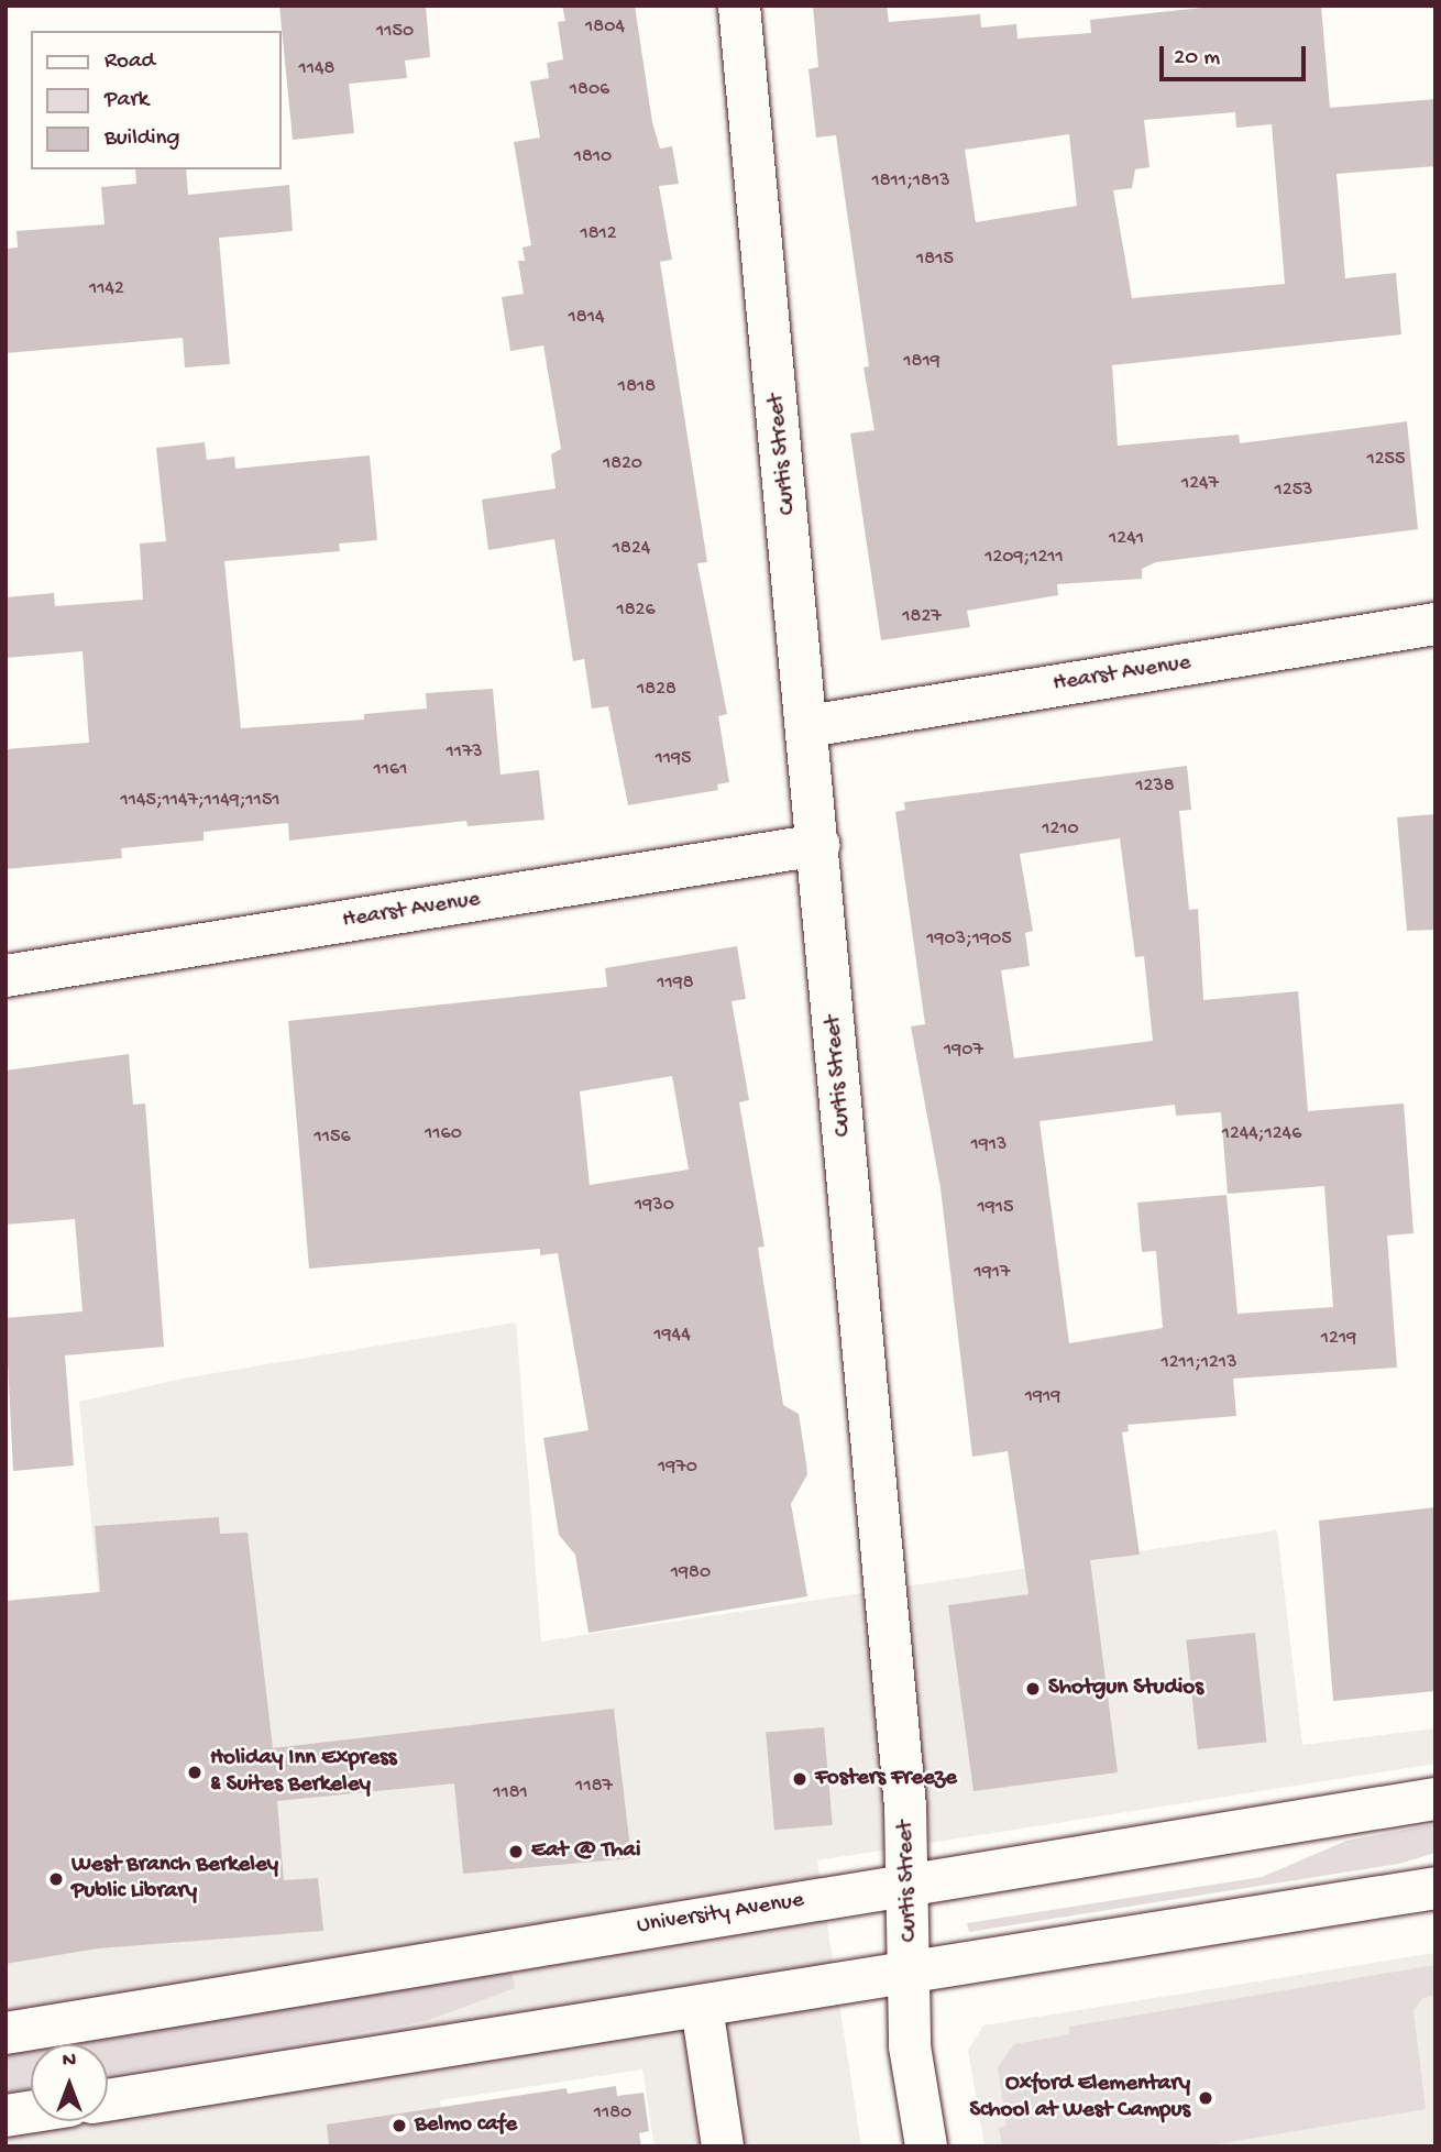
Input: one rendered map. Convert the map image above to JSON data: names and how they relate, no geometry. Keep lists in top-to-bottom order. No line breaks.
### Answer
{"streets":{"street":["Curtis Street","Hearst Avenue","University Avenue"]},"crossings":[["Curtis Street","Hearst Avenue"],["Curtis Street","University Avenue"]],"places":["Shotgun Studios","Holiday Inn Express & Suites Berkeley","Fosters Freeze","Eat @ Thai","West Branch Berkeley Public Library","Oxford Elementary School at West Campus","Belmo cafe"],"house_numbers":["1804","1150","1148","1806","1810","1811;1813","1812","1815","1142","1814","1819","1818","1255","1820","1247","1253","1241","1824","1209;1211","1826","1827","1828","1173","1195","1161","1238","1145;1147;1149;1151","1210","1903;1905","1198","1907","1160","1244;1246","1156","1913","1930","1915","1917","1944","1219","1211;1213","1919","1970","1980","1187","1181","1180"],"legend":["Road","Park","Building"],"scale_bar":"20 m","north":"top"}
